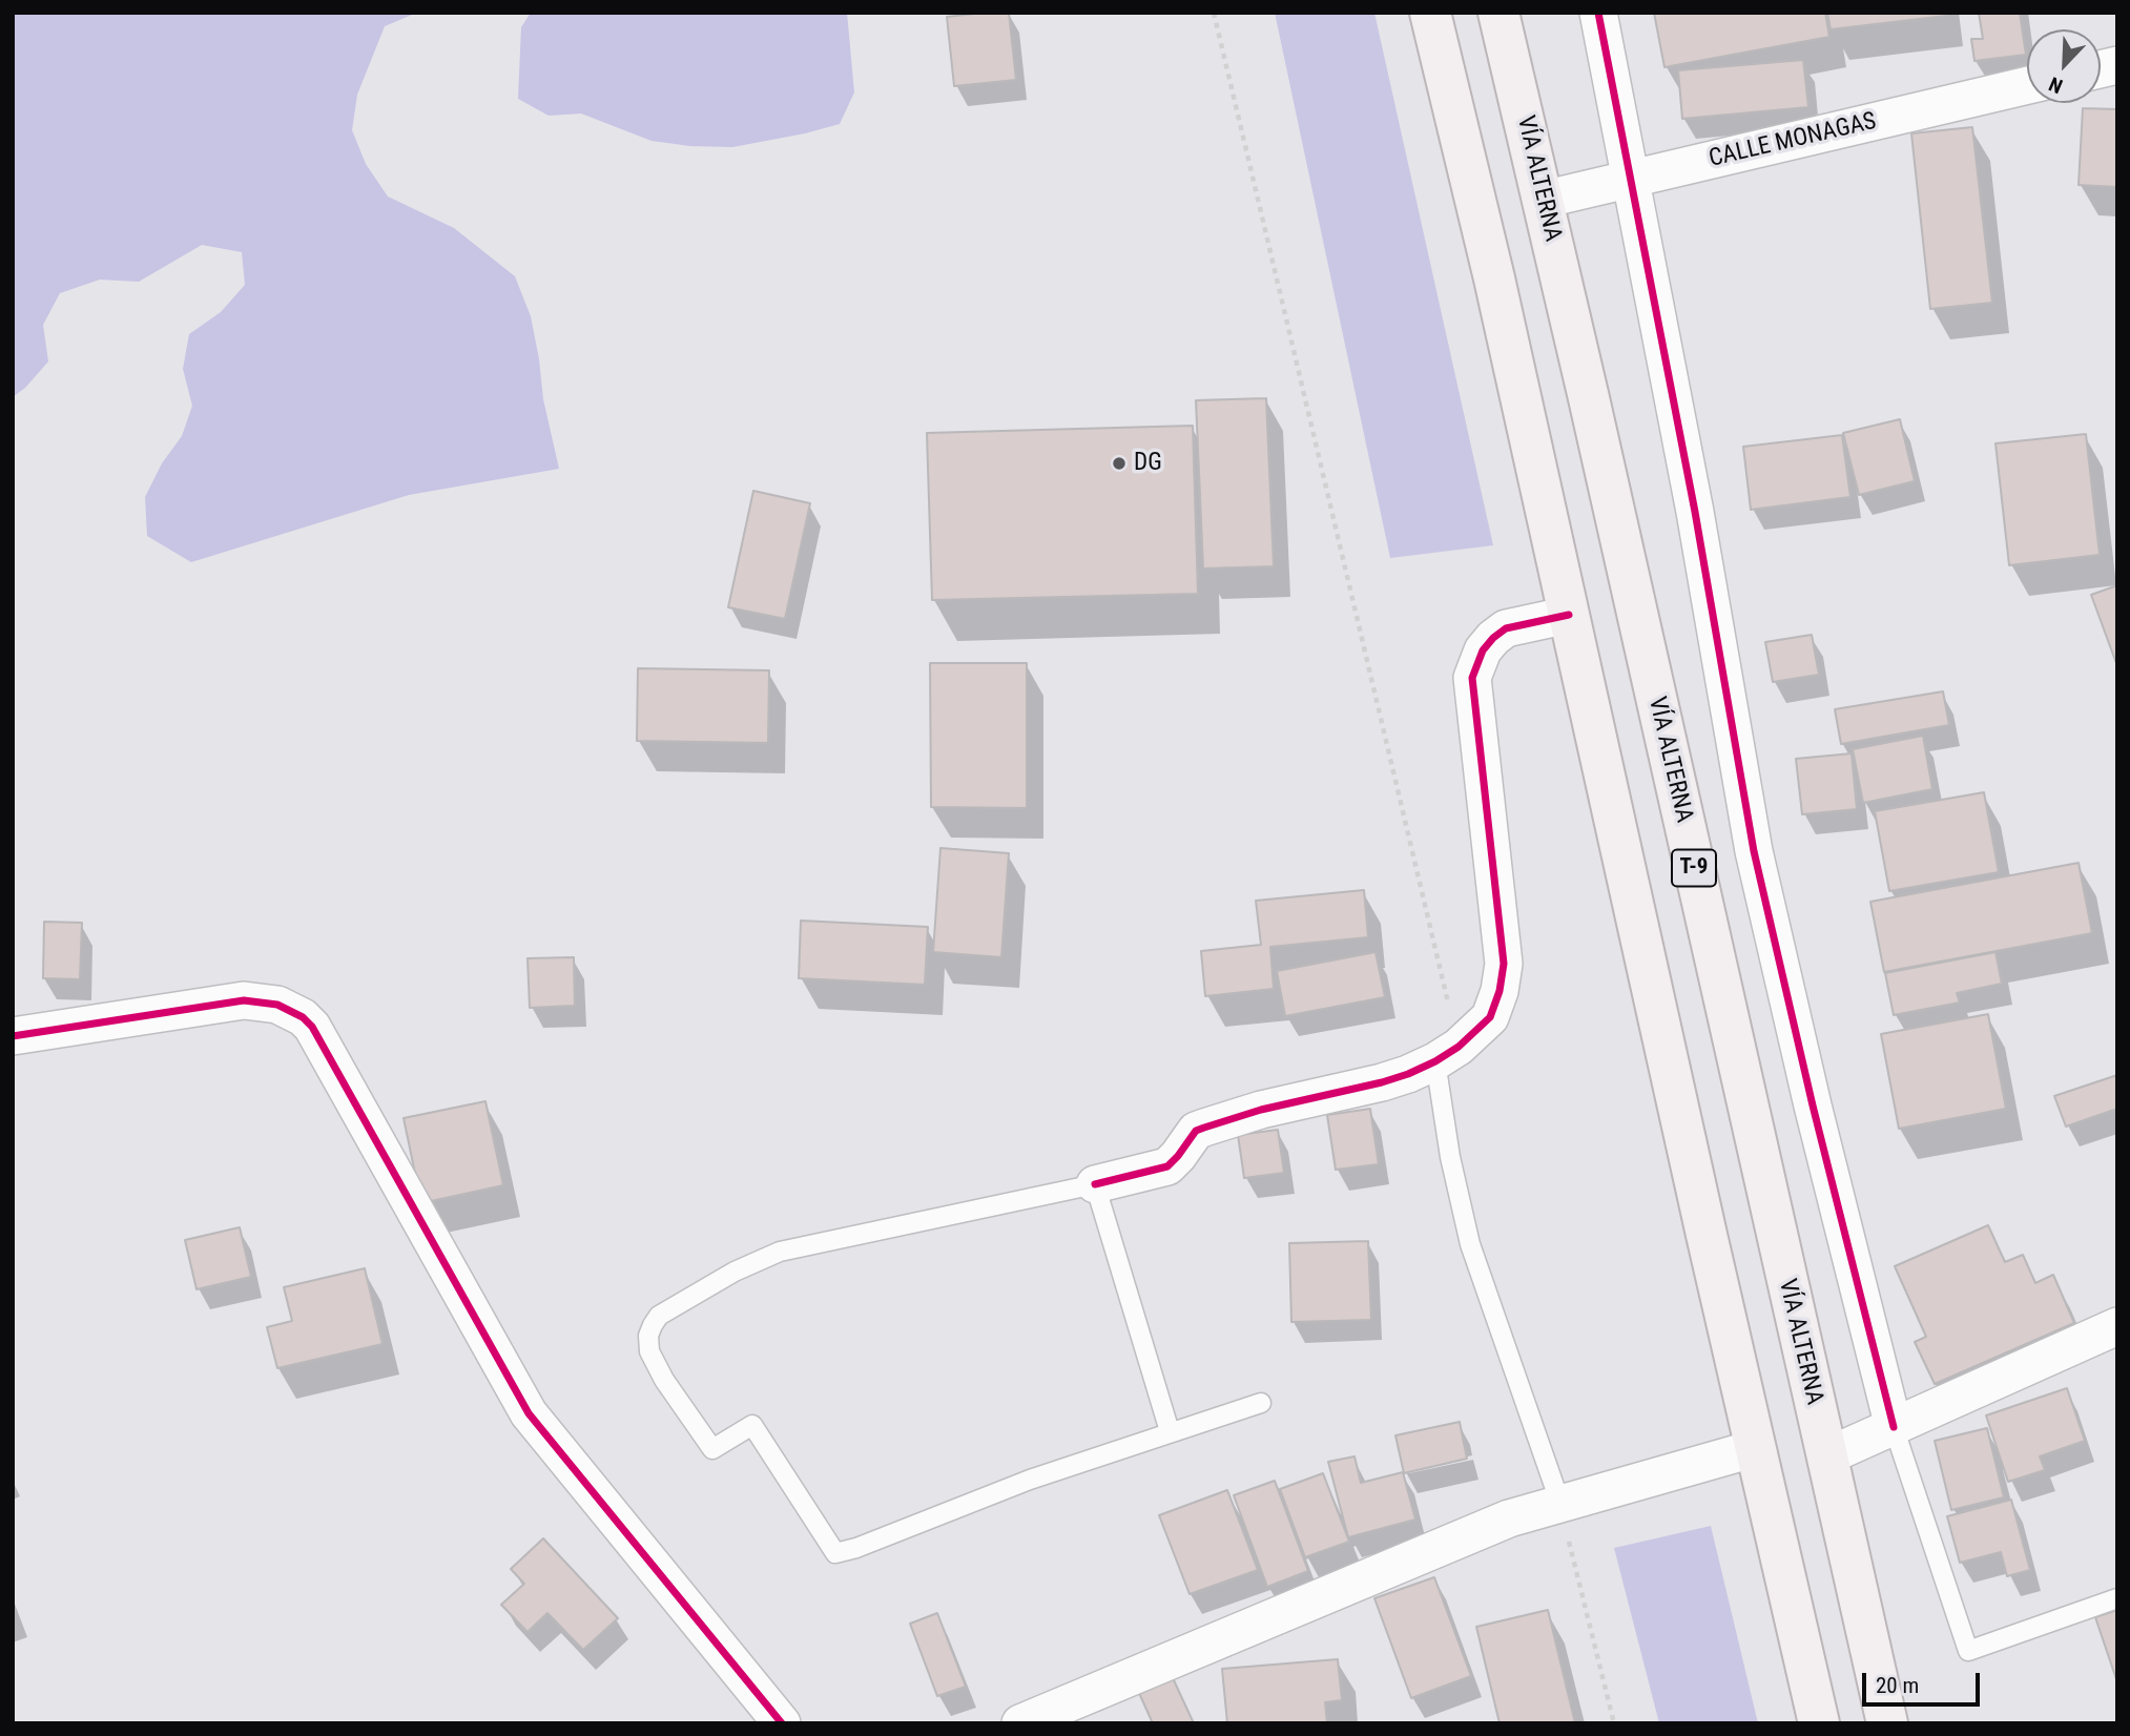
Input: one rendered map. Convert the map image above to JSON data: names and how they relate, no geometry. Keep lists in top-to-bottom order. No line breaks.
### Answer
{"streets":{"highway":["VÍA ALTERNA","T-9"],"street":["CALLE MONAGAS"]},"crossings":[["CALLE MONAGAS","VÍA ALTERNA"]],"places":["DG"],"scale_bar":"20 m","north":"bottom left"}
